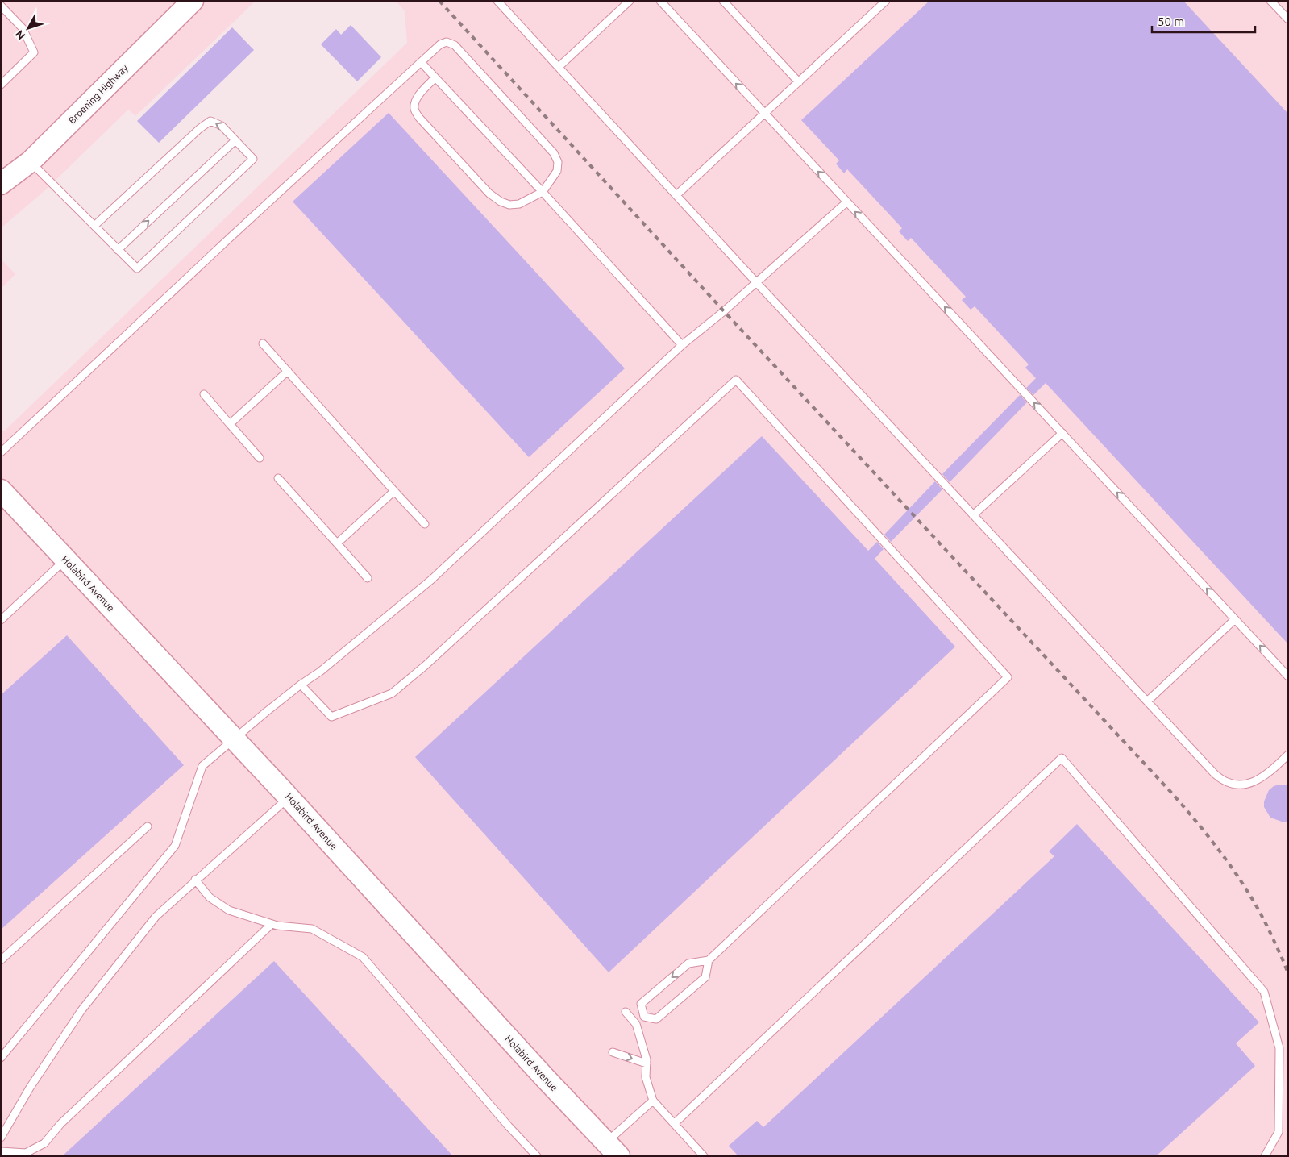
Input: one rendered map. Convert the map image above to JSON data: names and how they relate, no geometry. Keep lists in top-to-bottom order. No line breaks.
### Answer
{"streets":{"main road":["Broening Highway","Holabird Avenue"]},"scale_bar":"50 m","north":"bottom left"}
